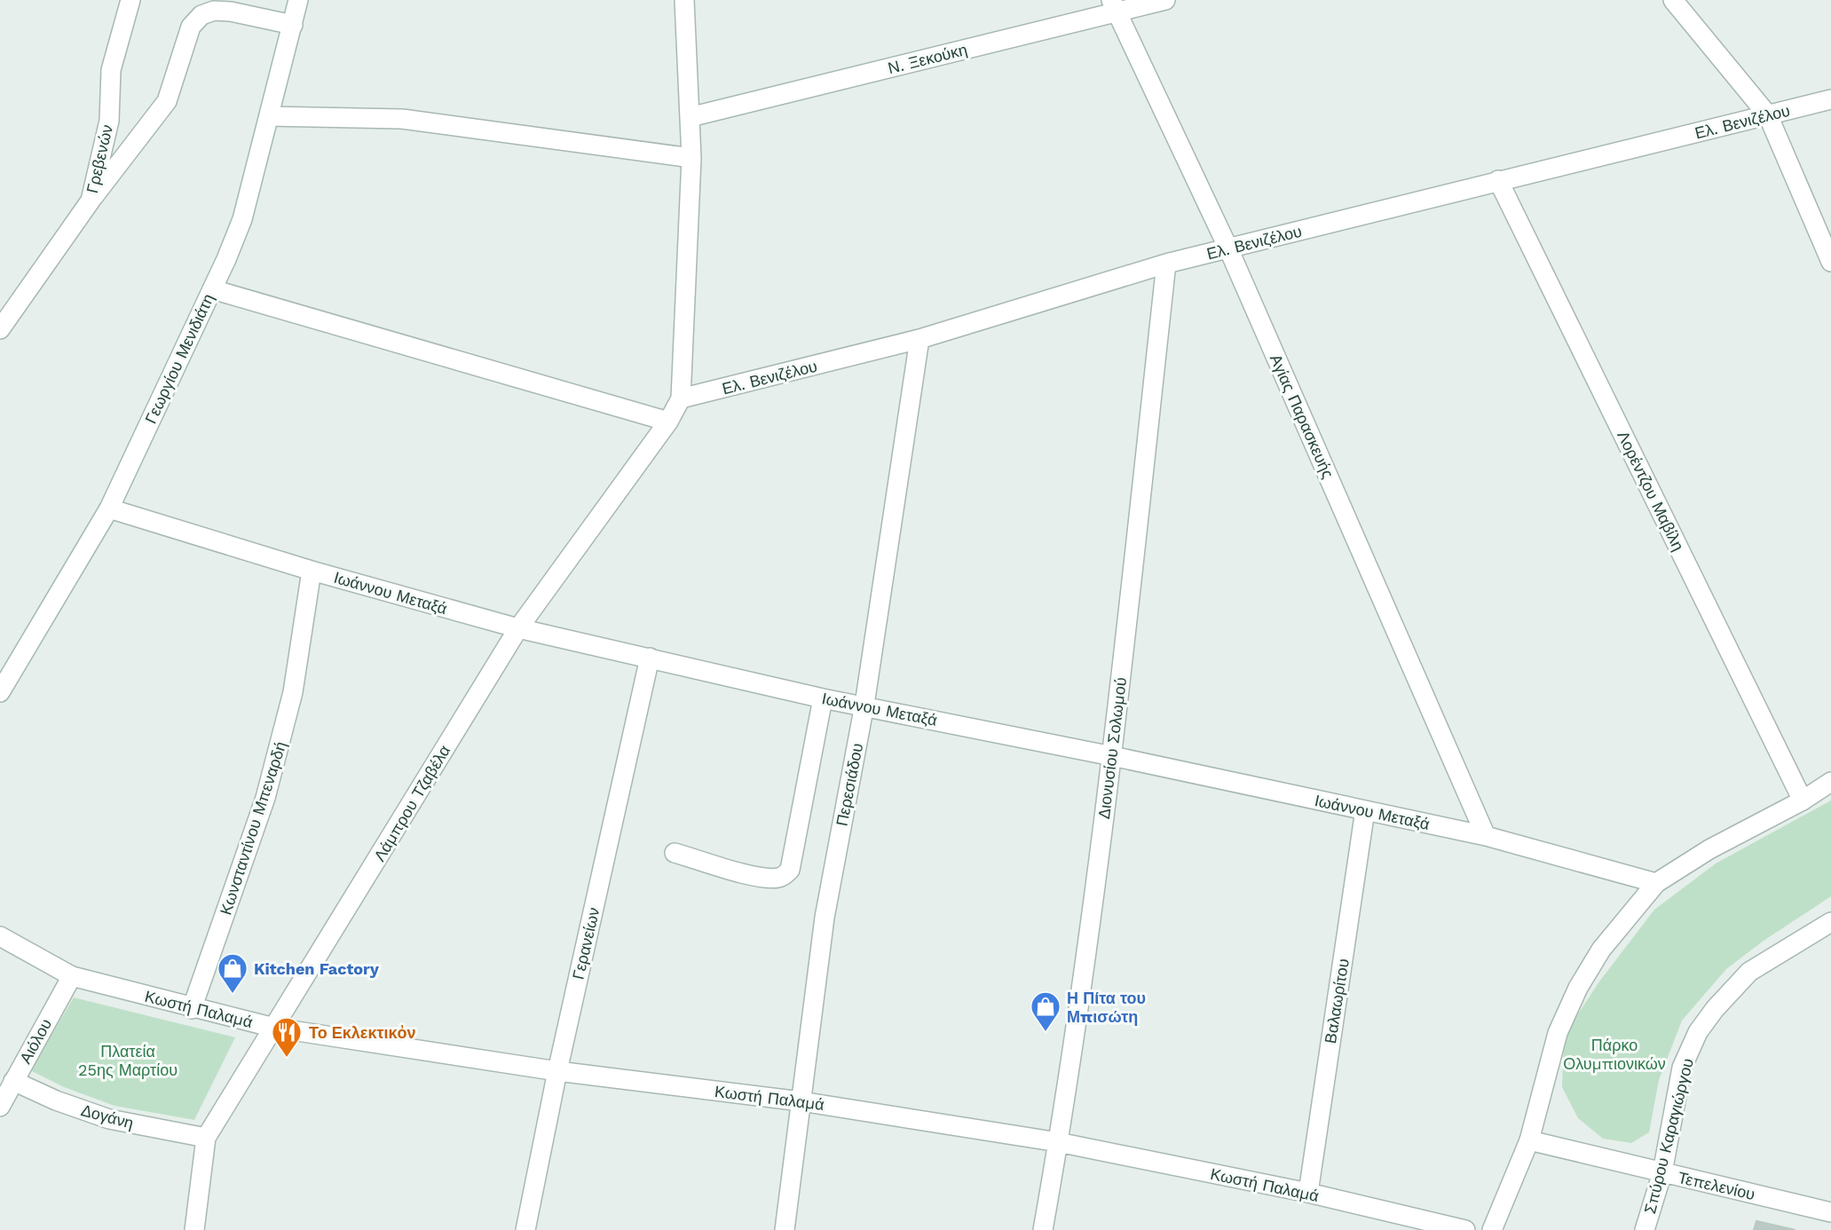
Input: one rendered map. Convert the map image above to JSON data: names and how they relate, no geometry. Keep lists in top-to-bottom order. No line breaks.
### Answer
{"streets":{"street":["Ν. Ξεκούκη","Ελ. Βενιζέλου","Γρεβενών","Γεωργίου Μενιδιάτη","Αγίας Παρασκευής","Λορέντζου Μαβίλη","Ιωάννου Μεταξά","Διονυσίου Σολωμού","Περεσιάδου","Λάμπρου Τζαβέλα","Κωνσταντίνου Μπεναρδή","Γερανείων","Βαλαωρίτου","Κωστή Παλαμά","Αιόλου","Δογάνη","Σπύρου Καραγιώργου","Τεπελενίου"]},"crossings":[["Ν. Ξεκούκη","Αγίας Παρασκευής"],["Ελ. Βενιζέλου","Αγίας Παρασκευής"],["Ελ. Βενιζέλου","Λορέντζου Μαβίλη"],["Ελ. Βενιζέλου","Διονυσίου Σολωμού"],["Ελ. Βενιζέλου","Περεσιάδου"],["Ελ. Βενιζέλου","Λάμπρου Τζαβέλα"],["Γεωργίου Μενιδιάτη","Ιωάννου Μεταξά"],["Αγίας Παρασκευής","Ιωάννου Μεταξά"],["Ιωάννου Μεταξά","Διονυσίου Σολωμού"],["Ιωάννου Μεταξά","Περεσιάδου"],["Ιωάννου Μεταξά","Λάμπρου Τζαβέλα"],["Ιωάννου Μεταξά","Κωνσταντίνου Μπεναρδή"],["Ιωάννου Μεταξά","Γερανείων"],["Ιωάννου Μεταξά","Βαλαωρίτου"],["Διονυσίου Σολωμού","Κωστή Παλαμά"],["Περεσιάδου","Κωστή Παλαμά"],["Λάμπρου Τζαβέλα","Κωστή Παλαμά"],["Λάμπρου Τζαβέλα","Δογάνη"],["Κωνσταντίνου Μπεναρδή","Κωστή Παλαμά"],["Γερανείων","Κωστή Παλαμά"],["Βαλαωρίτου","Κωστή Παλαμά"],["Κωστή Παλαμά","Αιόλου"],["Αιόλου","Δογάνη"],["Σπύρου Καραγιώργου","Τεπελενίου"]],"parks":["Πάρκο Ολυμπιονικών","Πλατεία 25ης Μαρτίου"],"places":{"shop":["Kitchen Factory","Η Πίτα του Μπισώτη"],"restaurant":["Το Εκλεκτικὀν"]}}
